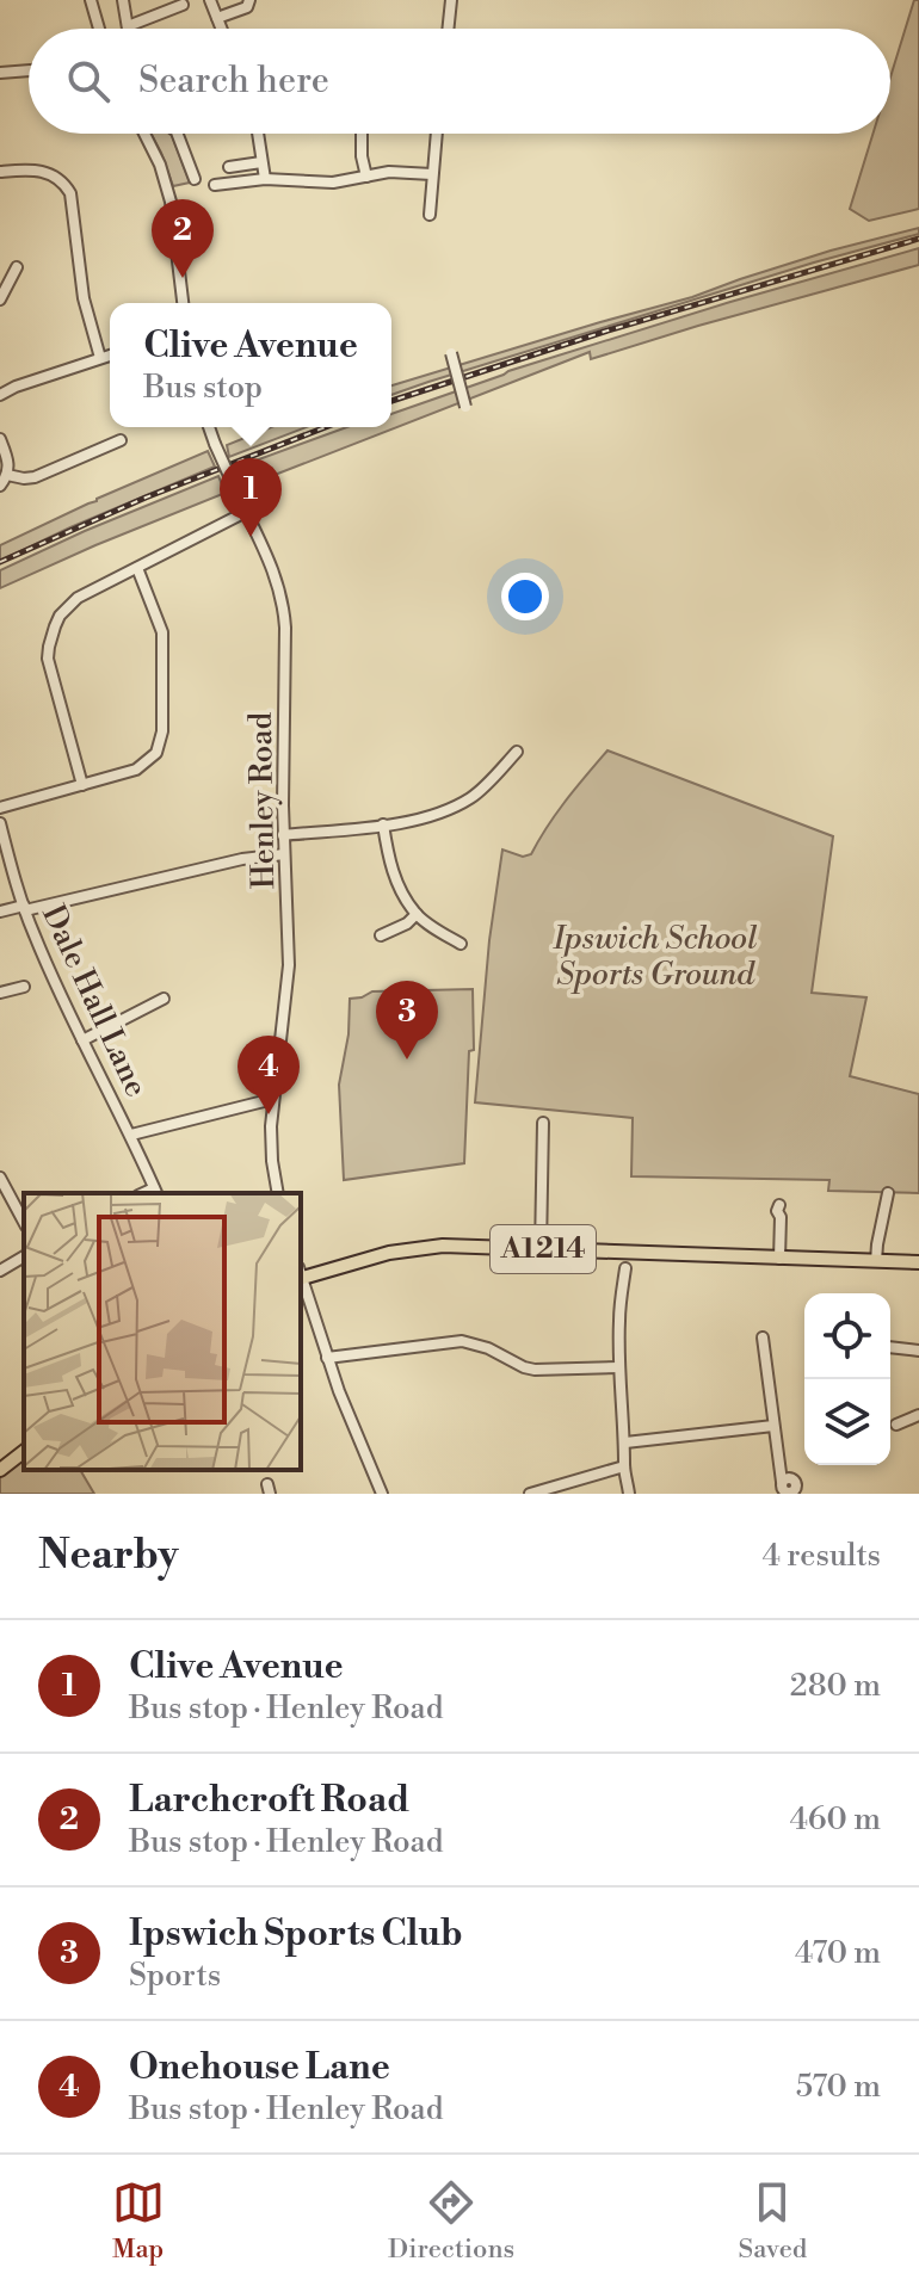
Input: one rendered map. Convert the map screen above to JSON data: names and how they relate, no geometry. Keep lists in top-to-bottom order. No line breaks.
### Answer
{"streets":{"main road":["A1214"],"street":["Henley Road","Dale Hall Lane"]},"parks":["Ipswich School Sports Ground"],"page":{"search":"Search here","pins":["2","1","3","4"],"popup":["Clive Avenue","Bus stop"],"heading":["Nearby","4 results"],"list":[{"mark":"1","name":"Clive Avenue","note":"Bus stop · Henley Road","value":"280 m"},{"mark":"2","name":"Larchcroft Road","note":"Bus stop · Henley Road","value":"460 m"},{"mark":"3","name":"Ipswich Sports Club","note":"Sports","value":"470 m"},{"mark":"4","name":"Onehouse Lane","note":"Bus stop · Henley Road","value":"570 m"}],"nav":["Map","Directions","Saved"]}}
